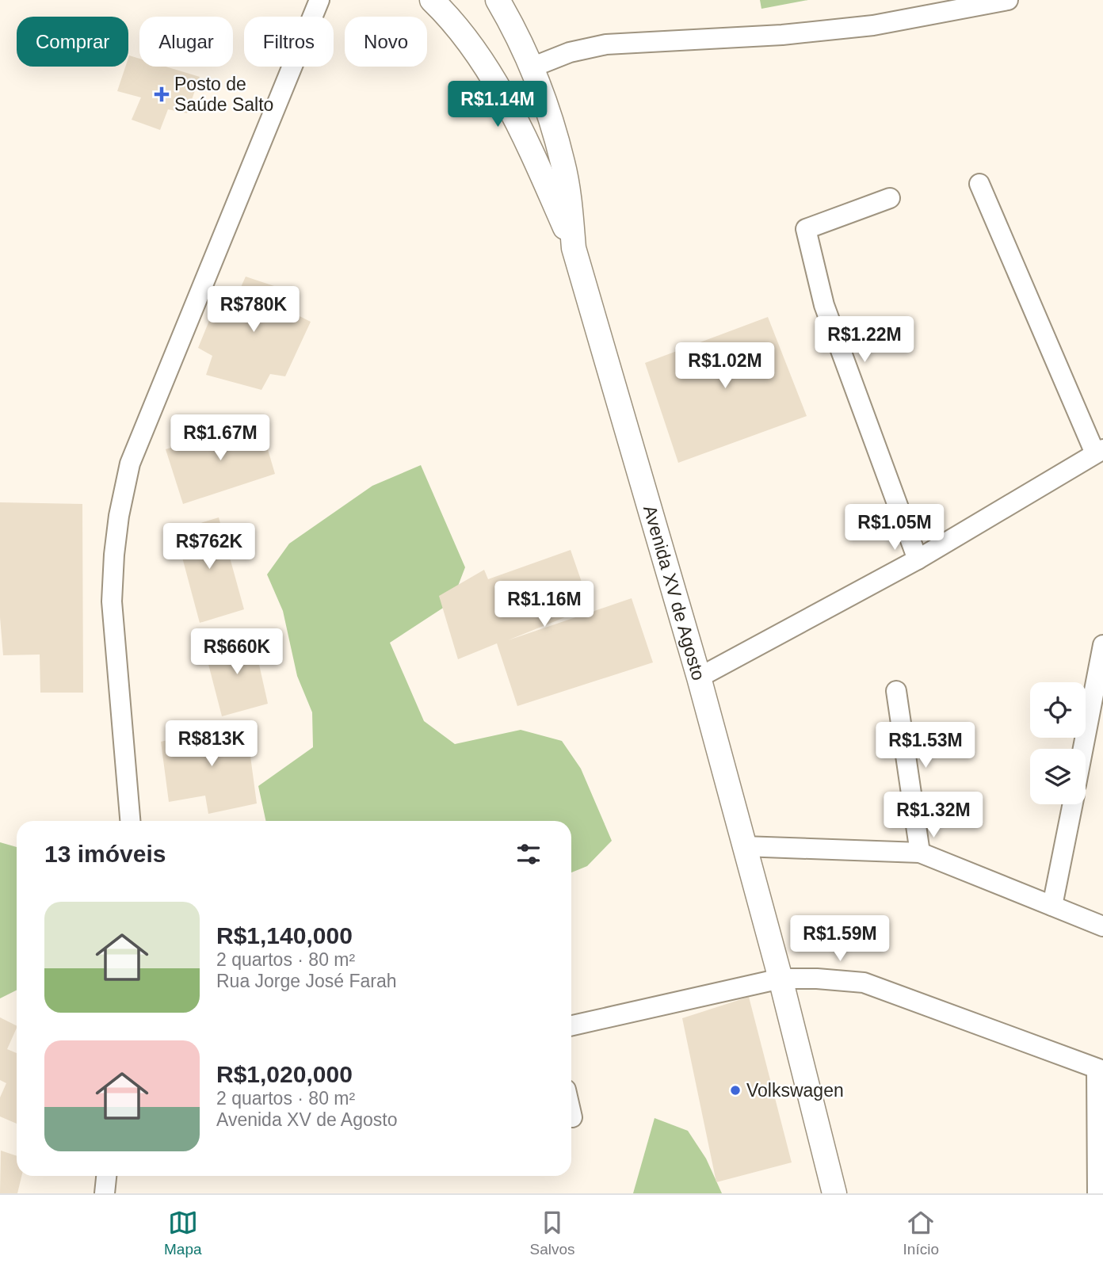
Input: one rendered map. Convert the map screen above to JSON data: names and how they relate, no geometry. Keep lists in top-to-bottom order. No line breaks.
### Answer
{"streets":{"street":["Avenida XV de Agosto"]},"places":{"health":["Posto de Saúde Salto"],"other":["Volkswagen"]},"page":{"chip":["Comprar","Alugar","Filtros","Novo"],"price":["R$1.14M","R$780K","R$1.22M","R$1.02M","R$1.67M","R$1.05M","R$762K","R$1.16M","R$660K","R$813K","R$1.53M","R$1.32M","R$1.59M"],"heading":"13 imóveis","list":[{"name":"R$1,140,000","note":"2 quartos · 80 m² · Rua Jorge José Farah"},{"name":"R$1,020,000","note":"2 quartos · 80 m² · Avenida XV de Agosto"}],"tabs":["Mapa","Salvos","Início"]}}
